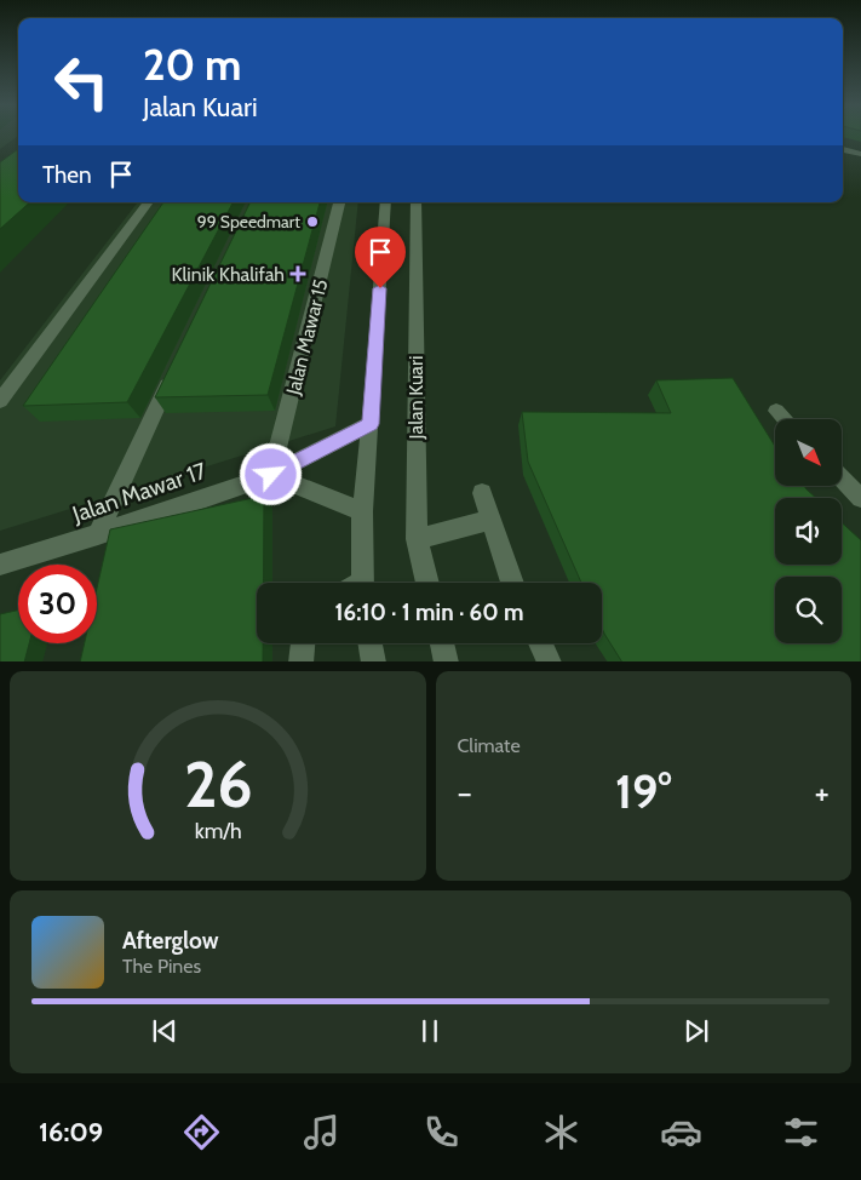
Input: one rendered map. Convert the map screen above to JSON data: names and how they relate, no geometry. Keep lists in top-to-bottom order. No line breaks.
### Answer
{"streets":{"street":["Jalan Mawar 15","Jalan Kuari","Jalan Mawar 17"]},"crossings":[["Jalan Mawar 15","Jalan Mawar 17"],["Jalan Kuari","Jalan Mawar 17"]],"places":{"other":["99 Speedmart"],"health":["Klinik Khalifah"]},"north":"bottom right","page":{"turn":["20 m","Jalan Kuari"],"then":"Then","limit":"30","trip":"16:10 · 1 min · 60 m","tile":"Climate","heat":["−","19°","+"],"song":["Afterglow","The Pines"],"tabs":"16:09","gauge":["26","km/h"]}}
